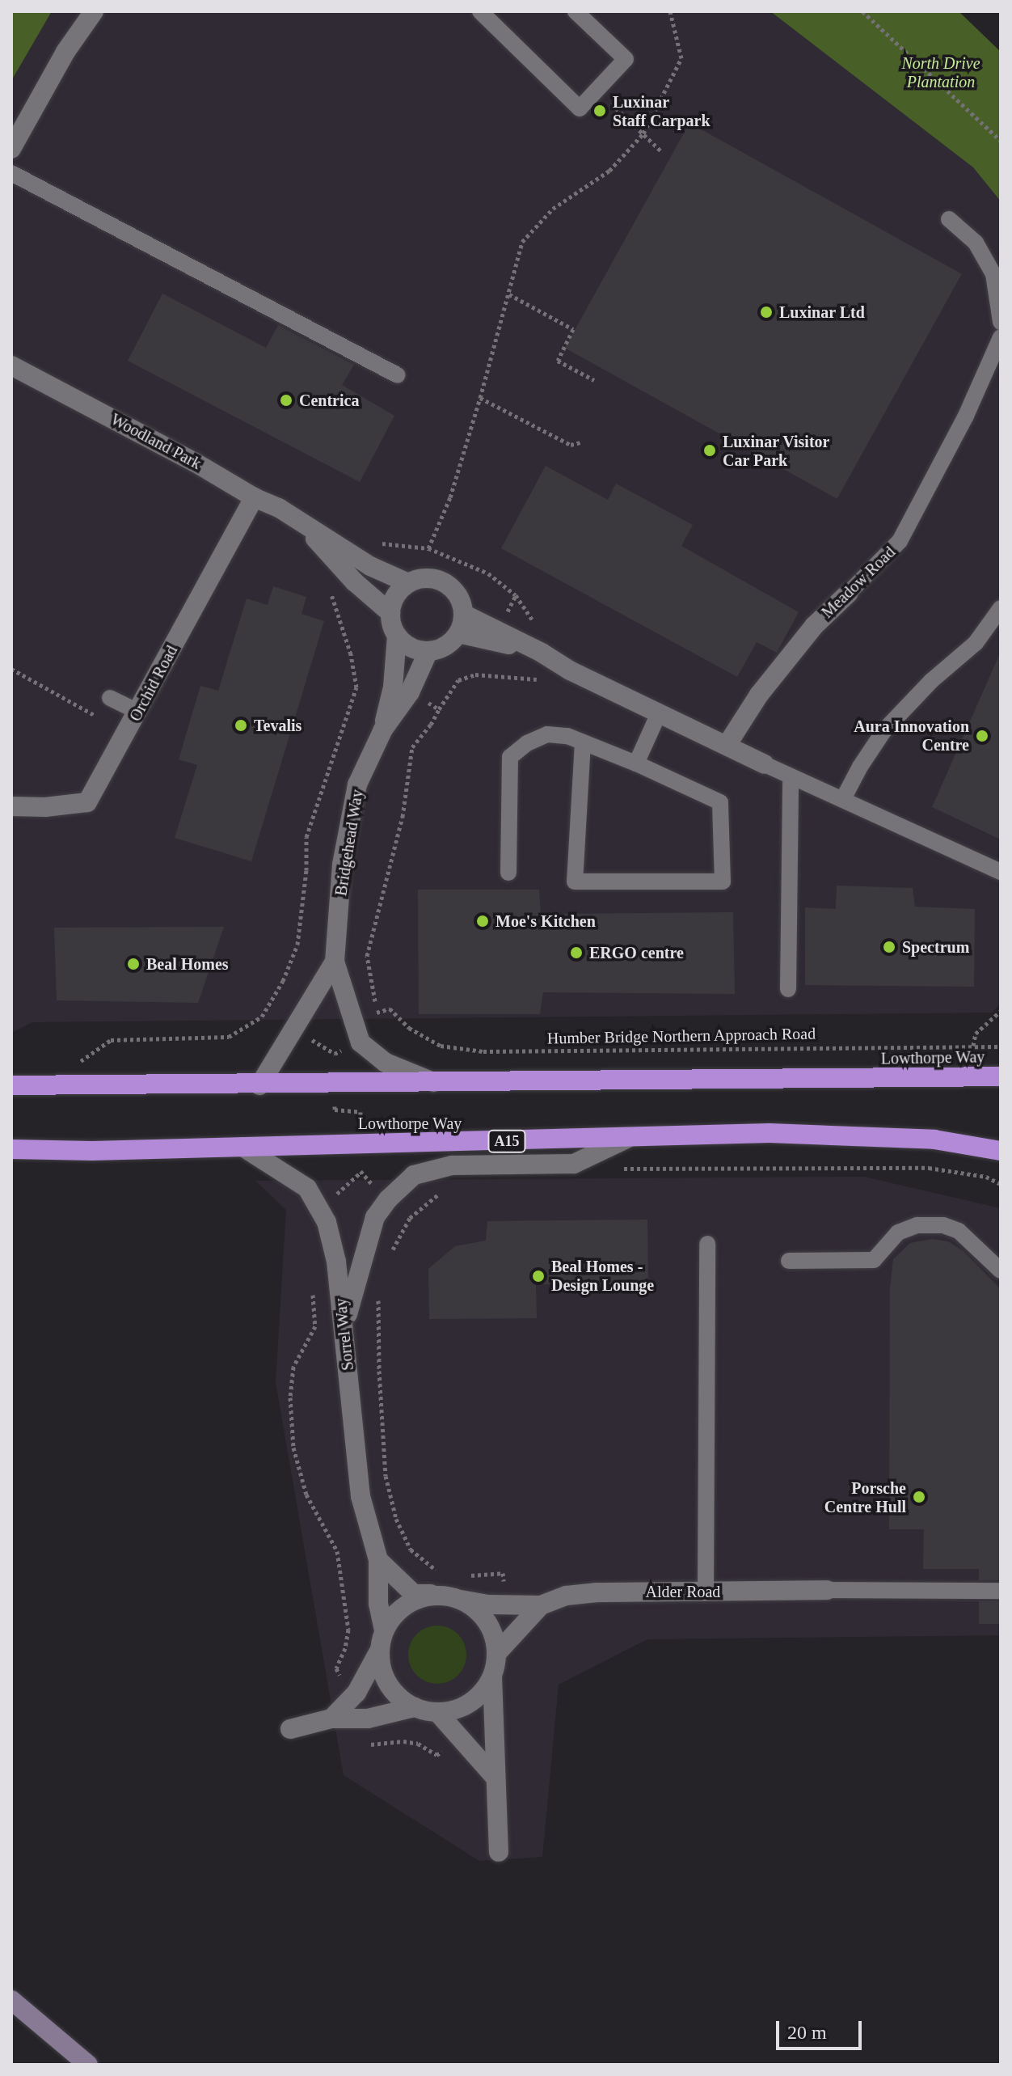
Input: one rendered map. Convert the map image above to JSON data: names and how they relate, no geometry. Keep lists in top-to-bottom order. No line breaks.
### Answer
{"streets":{"highway":["Lowthorpe Way","A15"],"street":["Woodland Park","Meadow Road","Orchid Road","Bridgehead Way","Sorrel Way","Alder Road"],"path":["Humber Bridge Northern Approach Road"]},"crossings":[["Woodland Park","Orchid Road"],["Woodland Park","Bridgehead Way"],["Bridgehead Way","Lowthorpe Way"],["Lowthorpe Way","Sorrel Way"]],"parks":["North Drive Plantation"],"places":["Luxinar Staff Carpark","Luxinar Ltd","Centrica","Luxinar Visitor Car Park","Tevalis","Aura Innovation Centre","Moe's Kitchen","Spectrum","ERGO centre","Beal Homes","Beal Homes - Design Lounge","Porsche Centre Hull"],"scale_bar":"20 m"}
